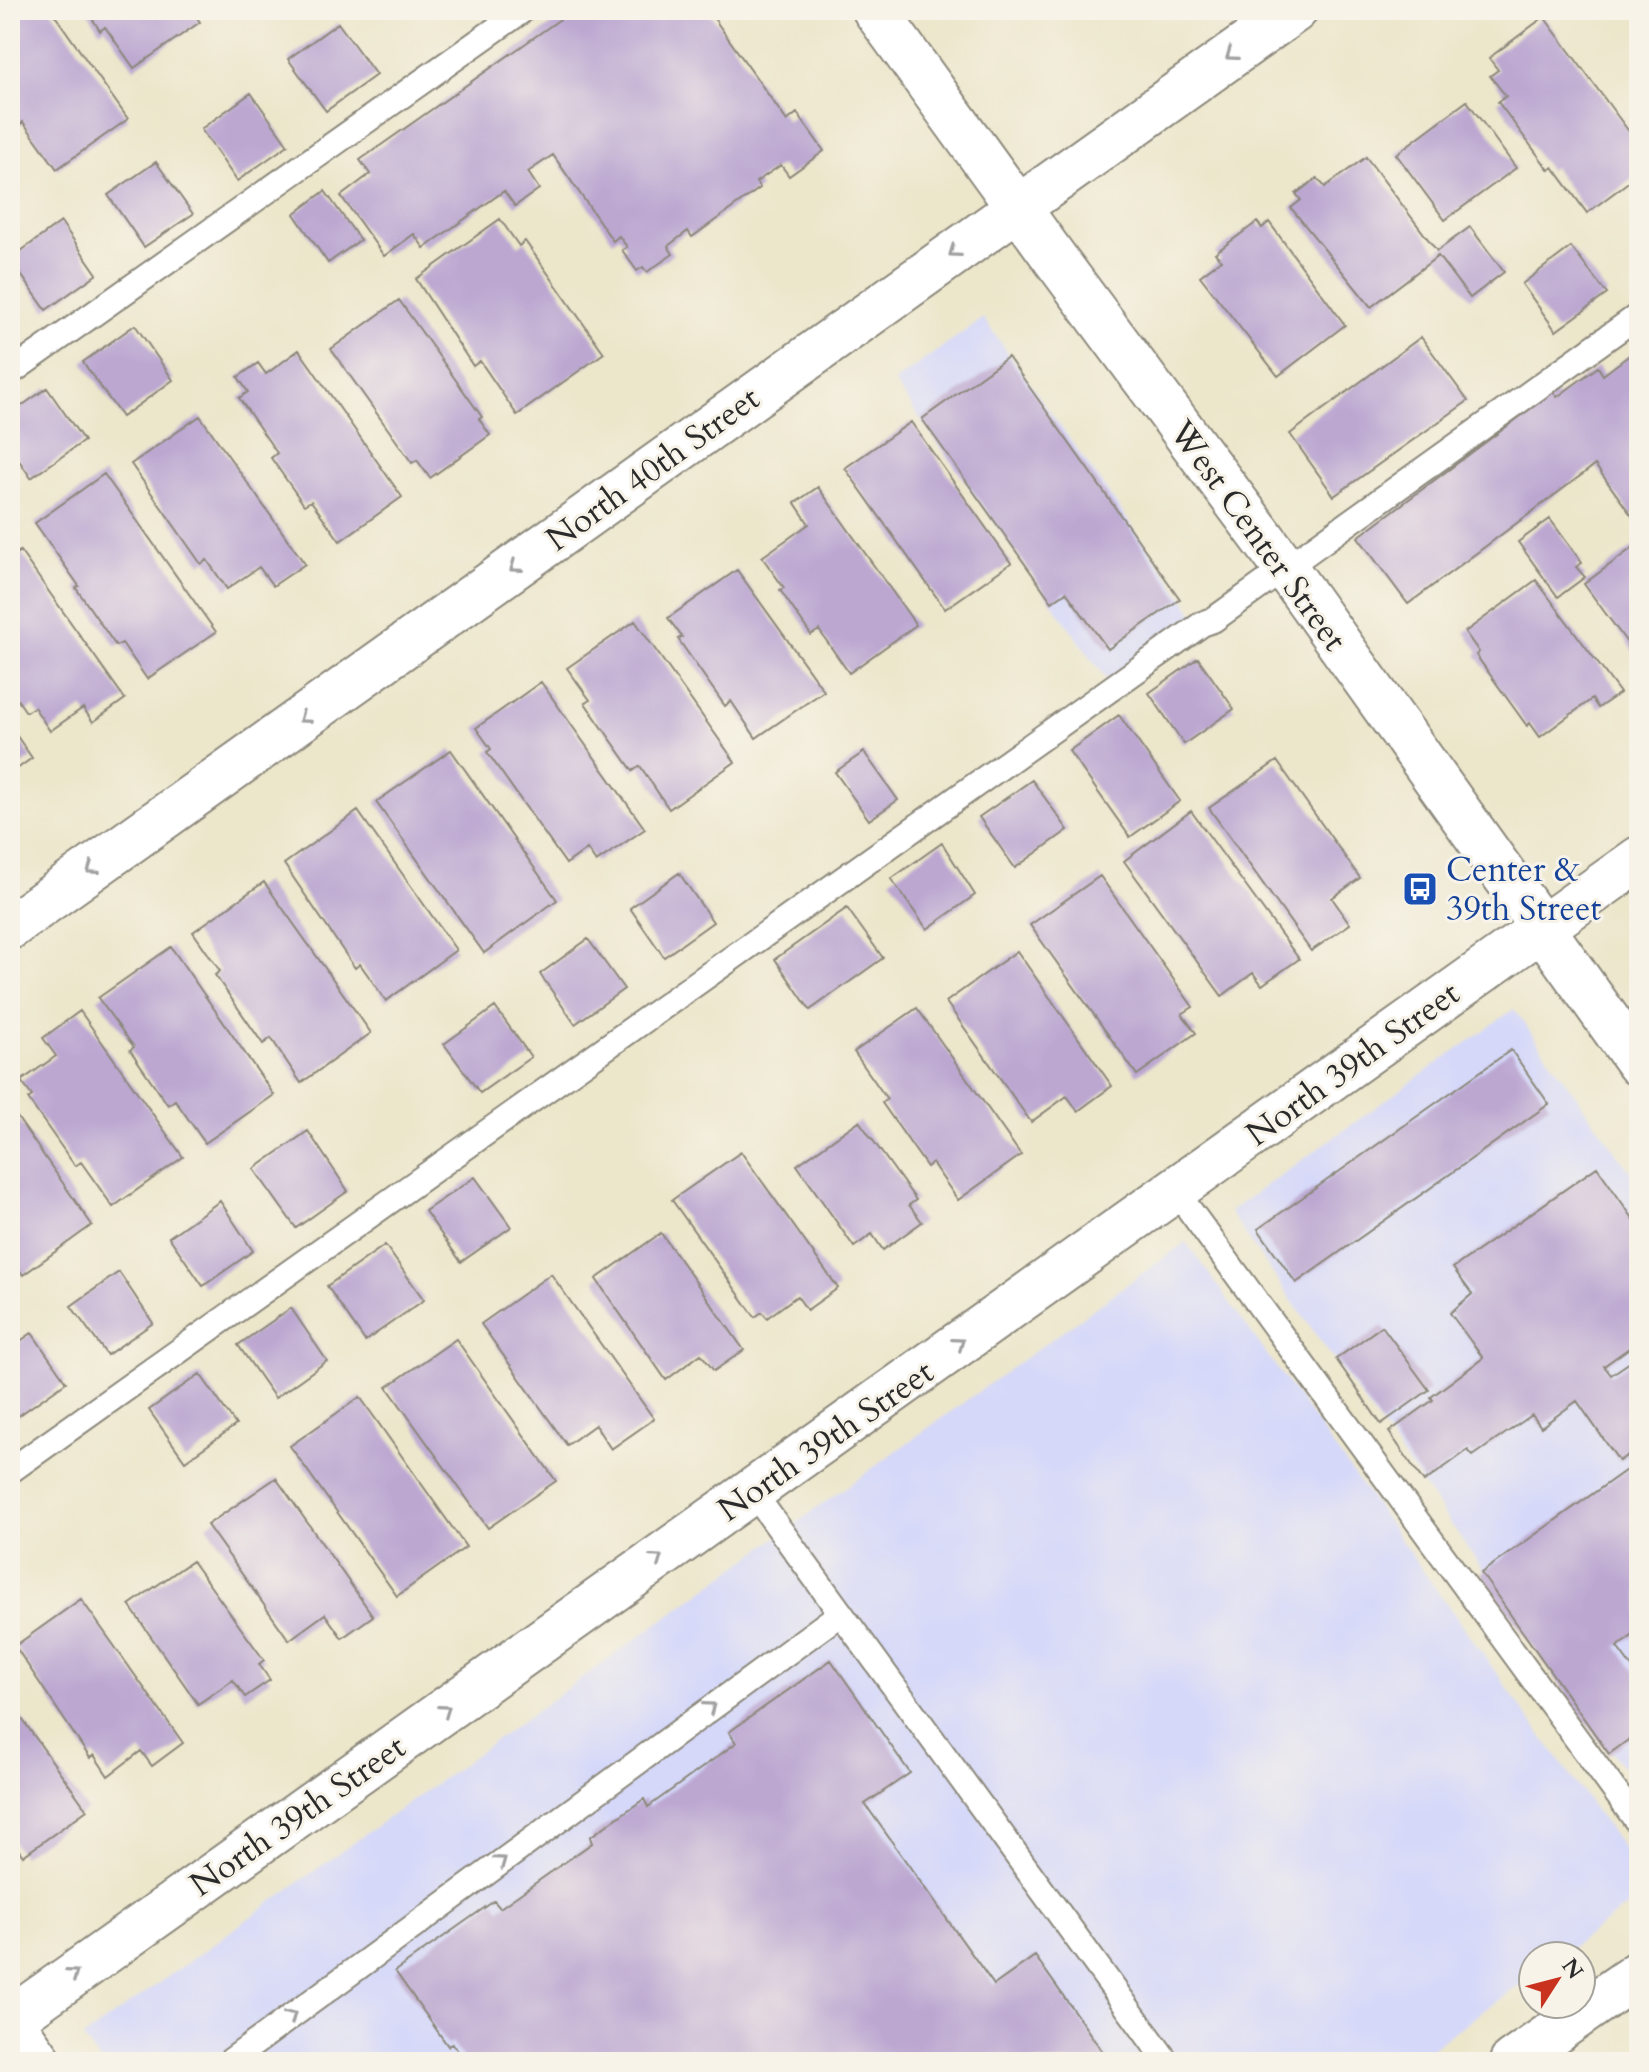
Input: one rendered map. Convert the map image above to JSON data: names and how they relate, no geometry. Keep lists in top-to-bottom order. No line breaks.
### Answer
{"streets":{"street":["North 40th Street","West Center Street","North 39th Street"]},"crossings":[["North 40th Street","West Center Street"],["West Center Street","North 39th Street"]],"one_way":["North 40th Street","North 39th Street"],"places":{"bus stop":["Center & 39th Street"]},"north":"top right"}
